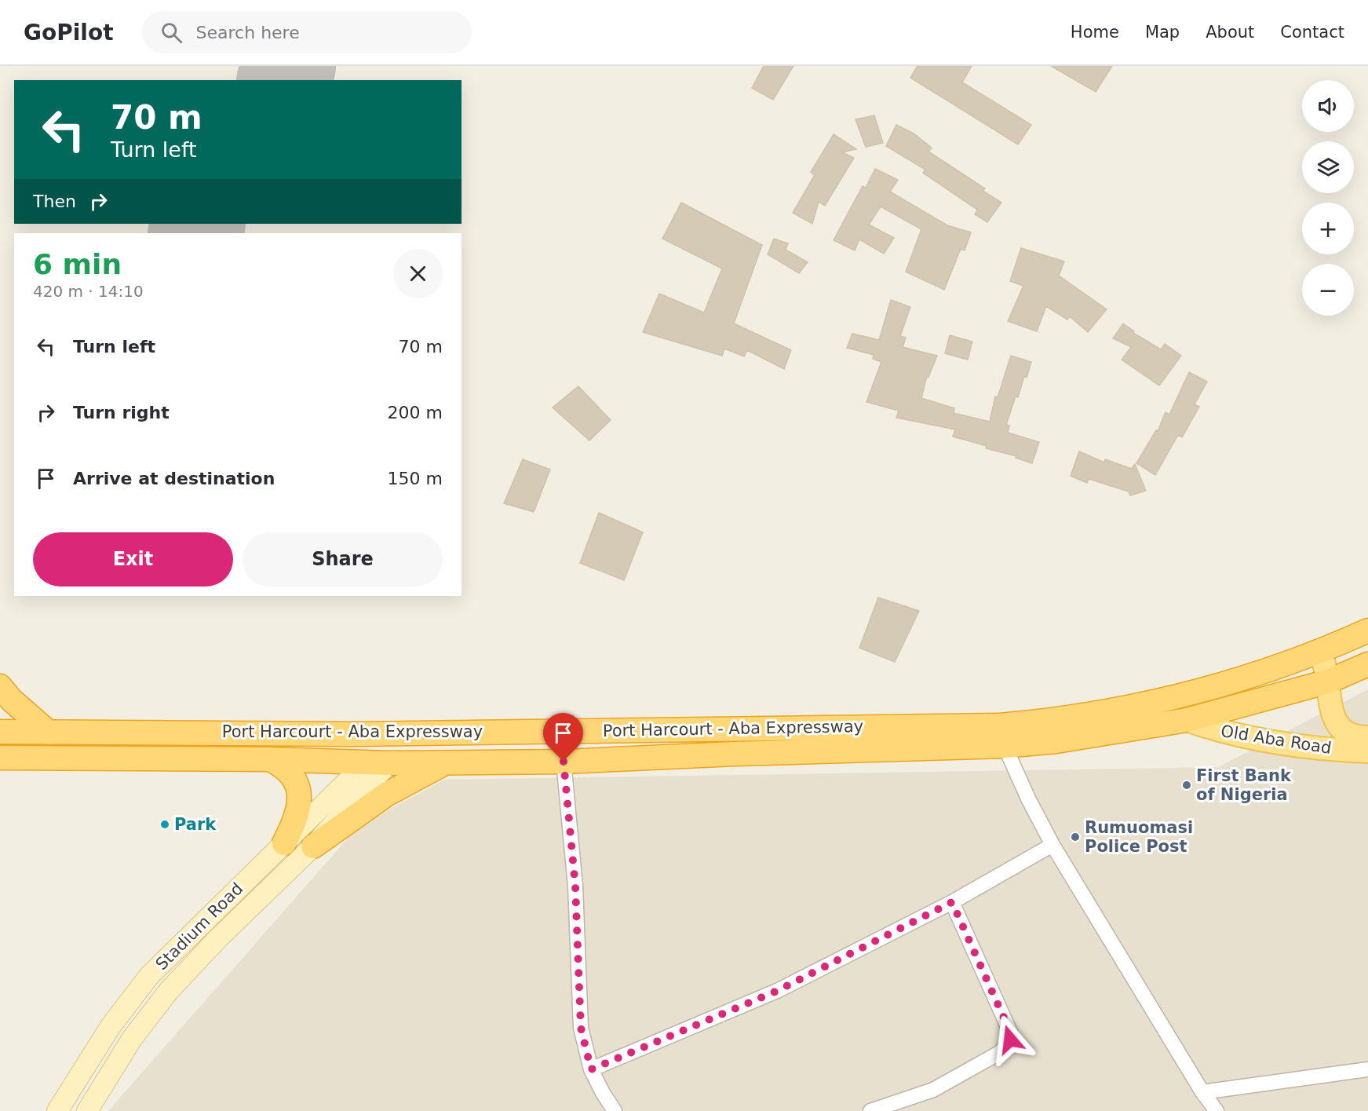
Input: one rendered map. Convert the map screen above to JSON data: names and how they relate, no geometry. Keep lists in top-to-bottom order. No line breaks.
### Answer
{"streets":{"highway":["Port Harcourt - Aba Expressway"],"main road":["Old Aba Road","Stadium Road"]},"crossings":[["Port Harcourt - Aba Expressway","Old Aba Road"],["Port Harcourt - Aba Expressway","Stadium Road"]],"places":["First Bank of Nigeria","Park","Rumuomasi Police Post"],"page":{"header":"GoPilot","search":"Search here","nav":["Home","Map","About","Contact"],"map_buttons":["+","−"],"turn":["70 m","Turn left"],"then":"Then","heading":["6 min","420 m · 14:10"],"list":[{"name":"Turn left","value":"70 m"},{"name":"Turn right","value":"200 m"},{"name":"Arrive at destination","value":"150 m"}],"buttons":["Exit","Share"]}}
